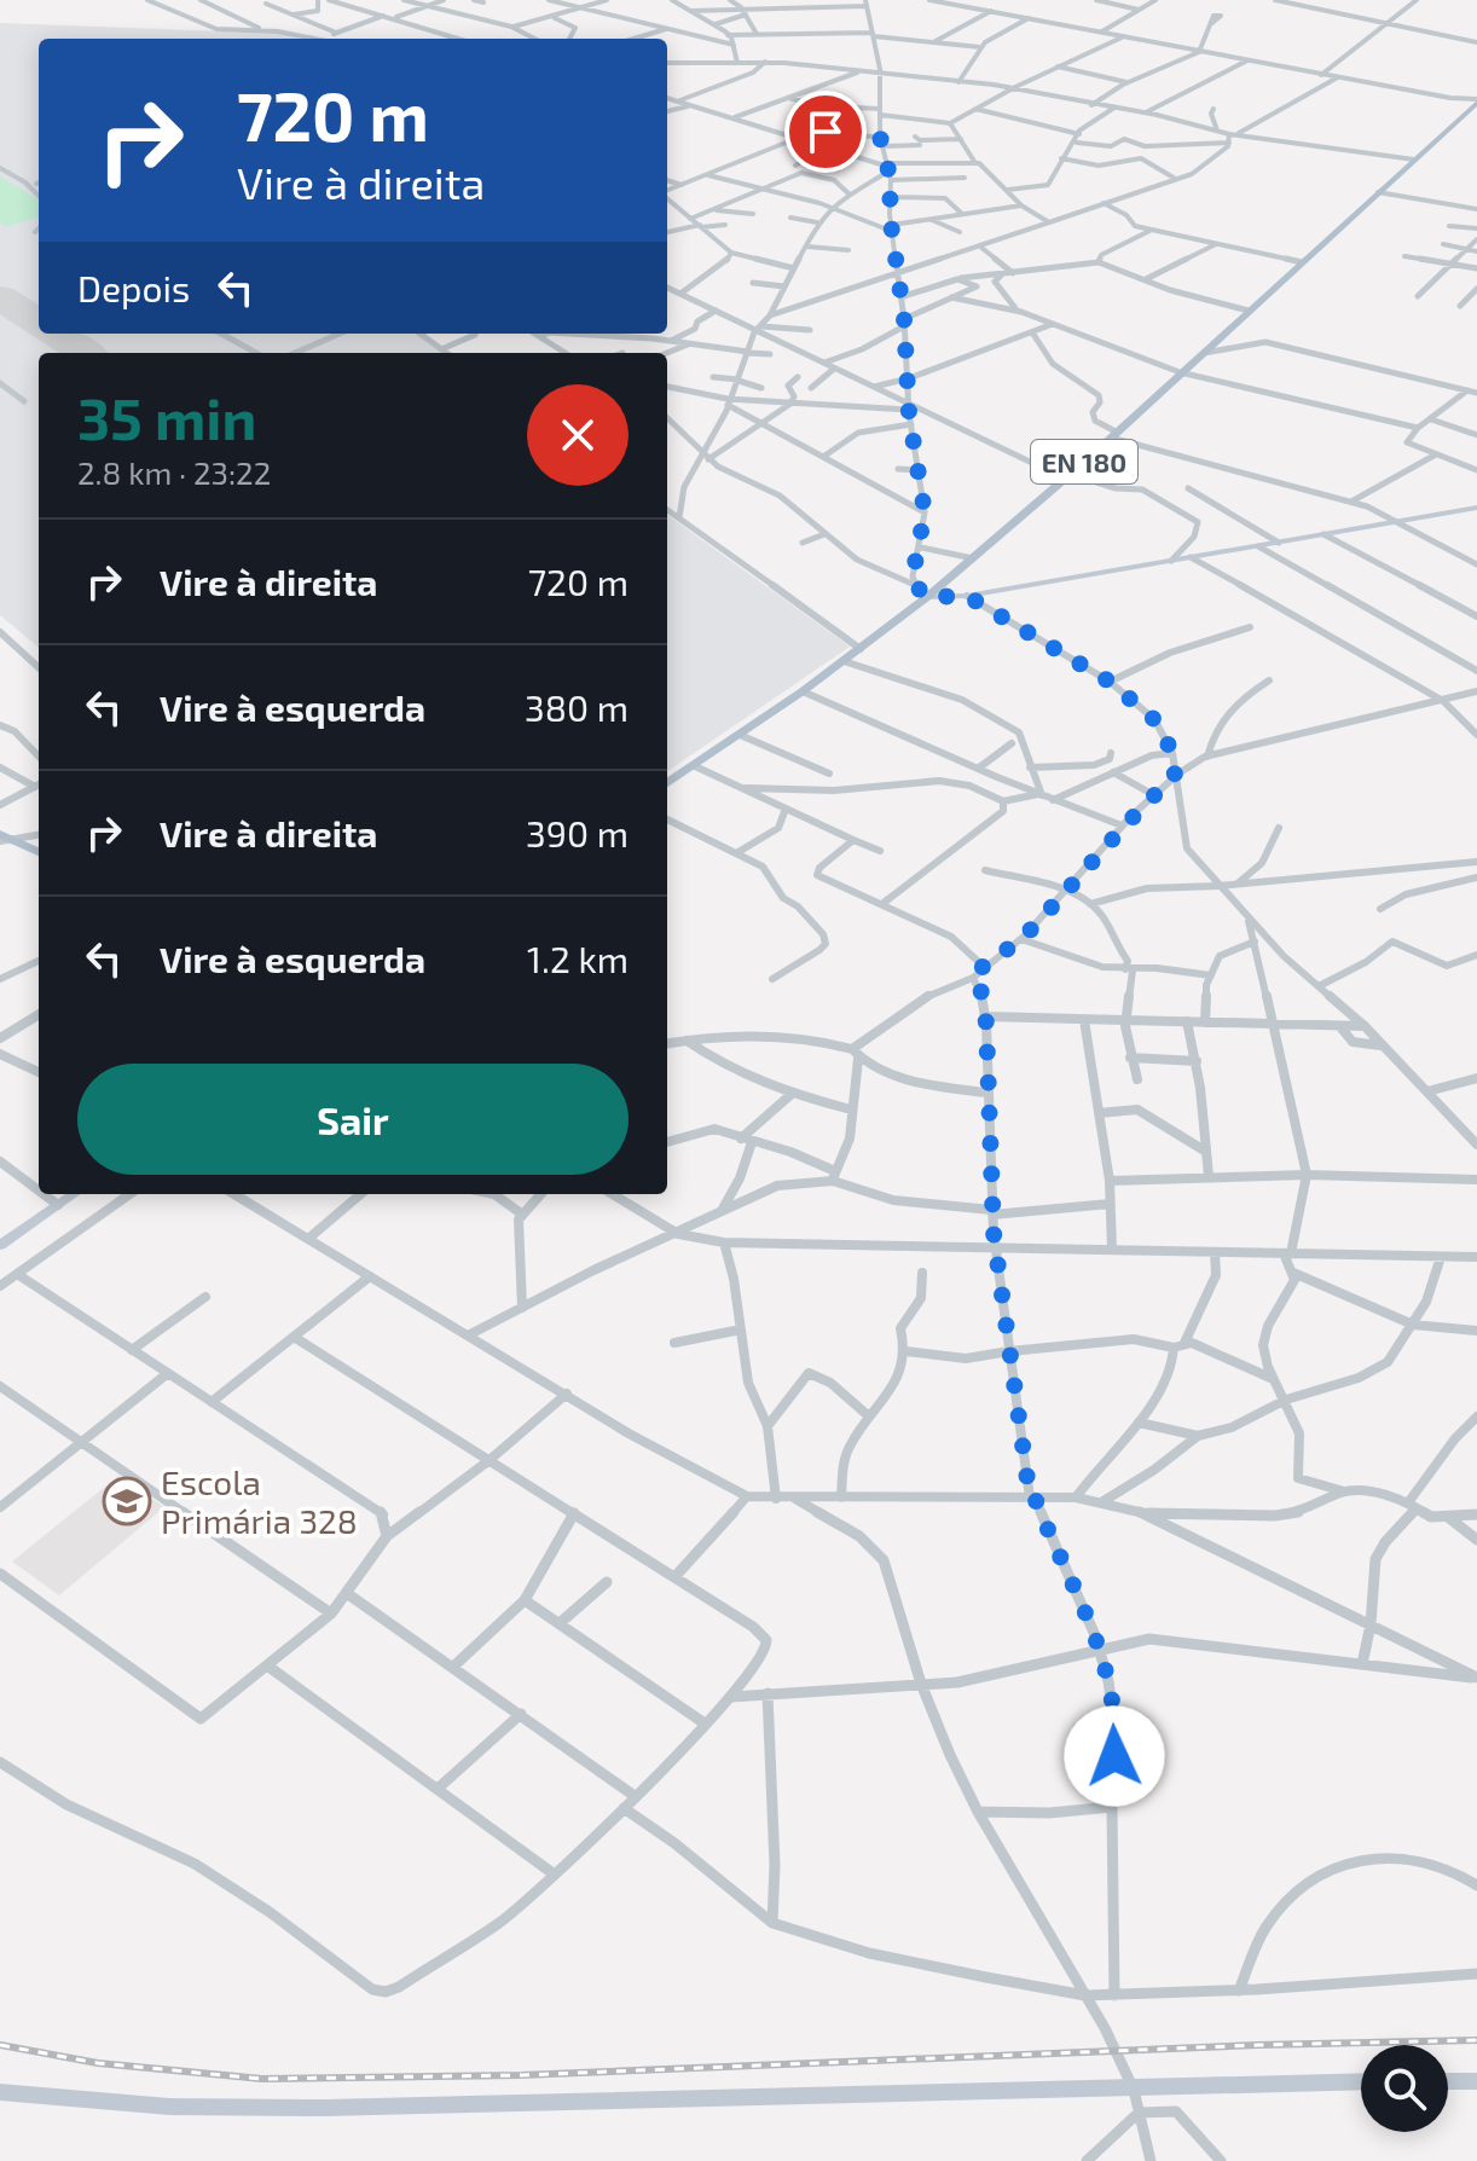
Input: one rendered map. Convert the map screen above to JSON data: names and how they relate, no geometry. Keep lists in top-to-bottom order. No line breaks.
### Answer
{"streets":{"main road":["EN 180"]},"places":{"school or university":["Escola Primária 328"]},"page":{"turn":["720 m","Vire à direita"],"then":"Depois","heading":["35 min","2.8 km · 23:22"],"list":[{"name":"Vire à direita","value":"720 m"},{"name":"Vire à esquerda","value":"380 m"},{"name":"Vire à direita","value":"390 m"},{"name":"Vire à esquerda","value":"1.2 km"}],"buttons":"Sair"}}
